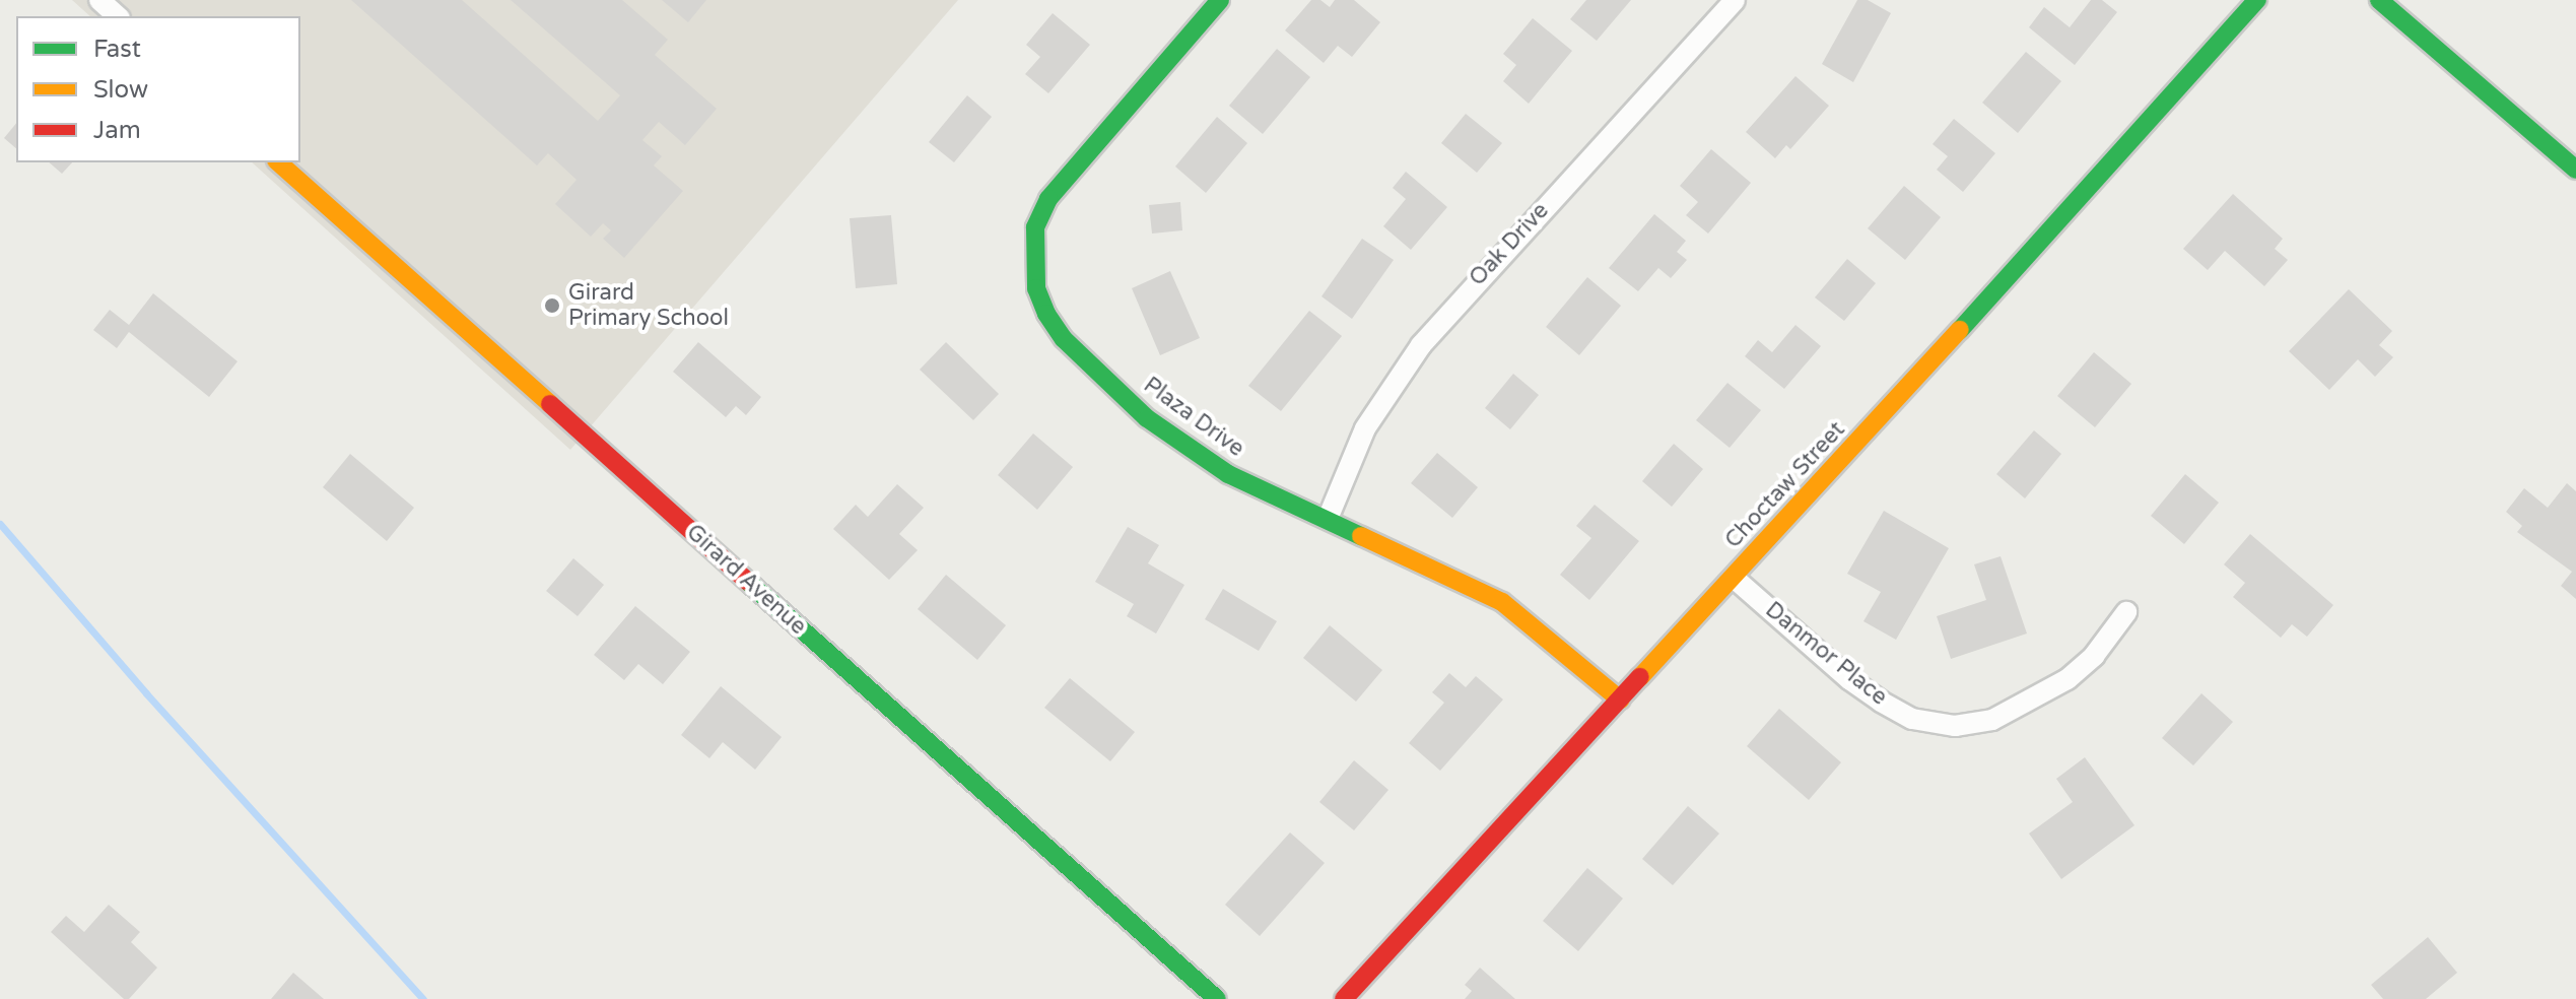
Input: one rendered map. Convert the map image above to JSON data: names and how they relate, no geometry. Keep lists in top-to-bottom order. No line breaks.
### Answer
{"streets":{"street":["Oak Drive","Plaza Drive","Choctaw Street","Girard Avenue","Danmor Place"]},"crossings":[["Oak Drive","Plaza Drive"],["Plaza Drive","Choctaw Street"],["Choctaw Street","Danmor Place"]],"places":["Girard Primary School"],"legend":["Fast","Slow","Jam"]}
